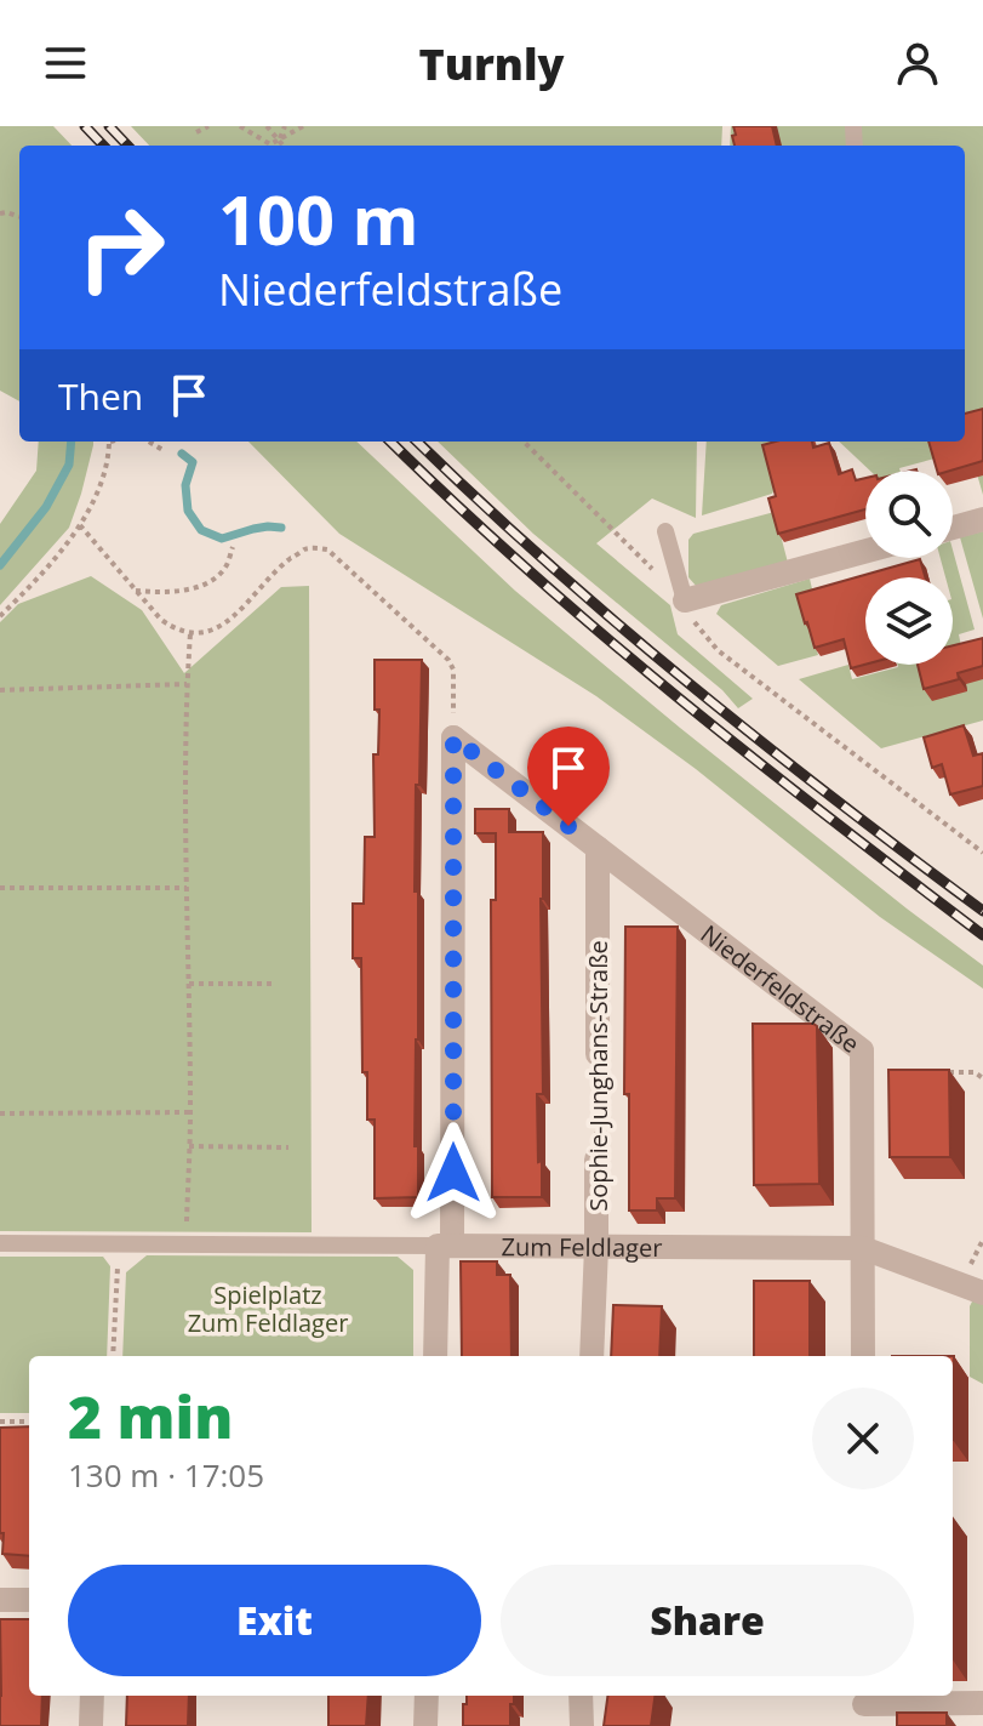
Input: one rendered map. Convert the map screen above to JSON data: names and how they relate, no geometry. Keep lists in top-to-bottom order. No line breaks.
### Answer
{"streets":{"street":["Niederfeldstraße","Sophie-Junghans-Straße","Zum Feldlager"]},"crossings":[["Niederfeldstraße","Sophie-Junghans-Straße"],["Niederfeldstraße","Zum Feldlager"],["Sophie-Junghans-Straße","Zum Feldlager"]],"parks":["Spielplatz Zum Feldlager"],"page":{"header":"Turnly","turn":["100 m","Niederfeldstraße"],"then":"Then","heading":["2 min","130 m · 17:05"],"buttons":["Exit","Share"]}}
